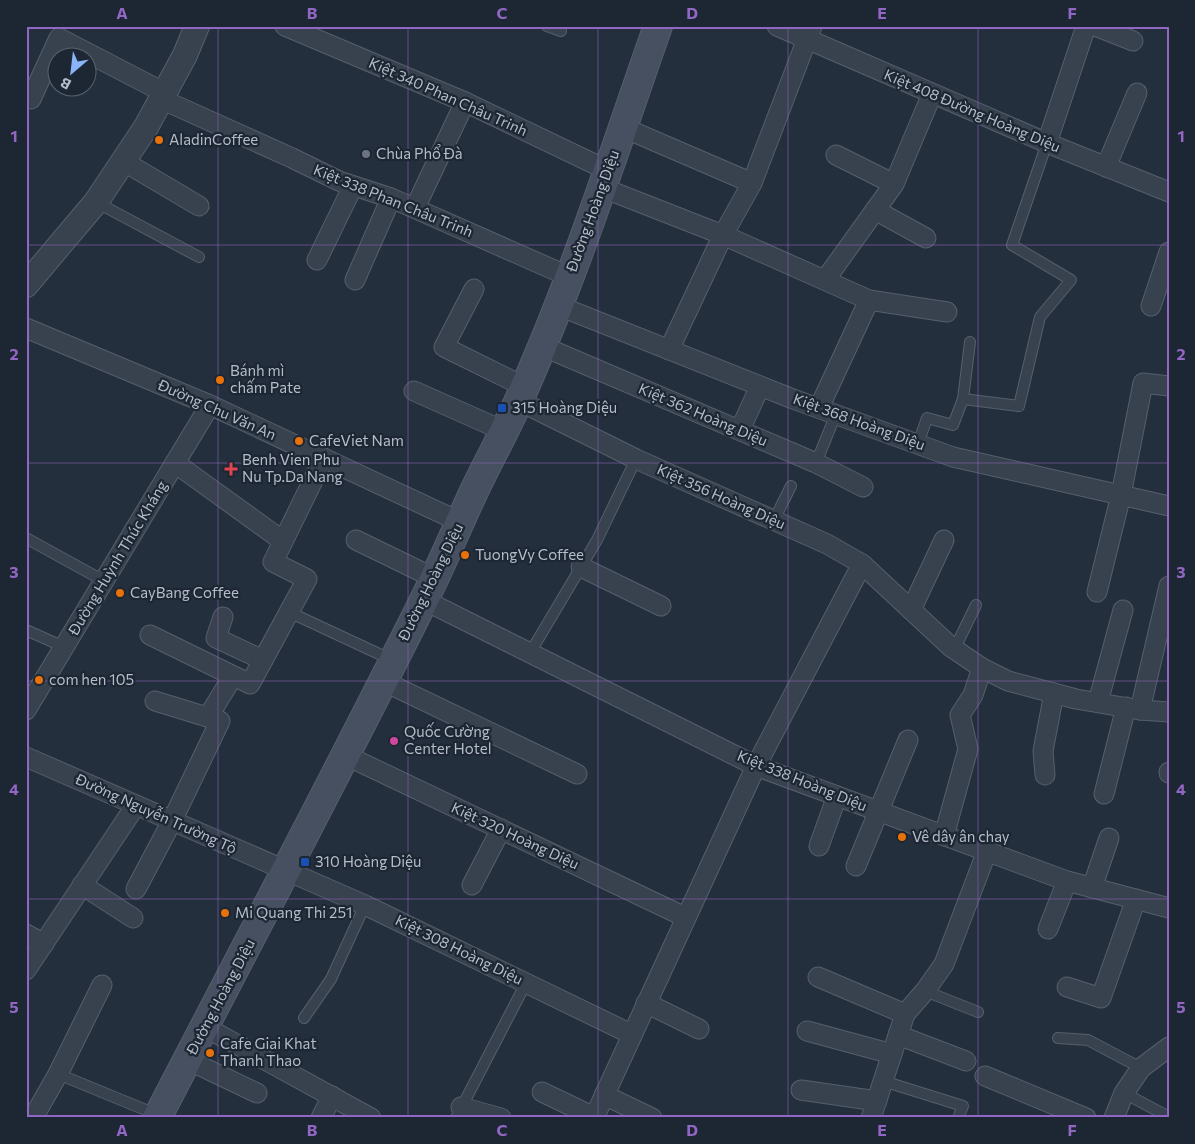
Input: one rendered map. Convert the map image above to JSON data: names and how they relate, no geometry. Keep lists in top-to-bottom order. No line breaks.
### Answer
{"streets":{"main road":["Đường Hoàng Diệu"],"street":["Kiệt 340 Phan Châu Trinh","Kiệt 408 Đường Hoàng Diệu","Kiệt 338 Phan Châu Trinh","Đường Chu Văn An","Kiệt 362 Hoàng Diệu","Kiệt 368 Hoàng Diệu","Kiệt 356 Hoàng Diệu","Đường Huỳnh Thúc Kháng","Kiệt 338 Hoàng Diệu","Đường Nguyễn Trường Tộ","Kiệt 320 Hoàng Diệu","Kiệt 308 Hoàng Diệu"]},"crossings":[["Kiệt 340 Phan Châu Trinh","Đường Hoàng Diệu"],["Kiệt 338 Phan Châu Trinh","Đường Hoàng Diệu"],["Đường Hoàng Diệu","Đường Chu Văn An"],["Đường Hoàng Diệu","Kiệt 362 Hoàng Diệu"],["Đường Hoàng Diệu","Kiệt 368 Hoàng Diệu"],["Đường Hoàng Diệu","Kiệt 356 Hoàng Diệu"],["Đường Hoàng Diệu","Kiệt 338 Hoàng Diệu"],["Đường Hoàng Diệu","Đường Nguyễn Trường Tộ"],["Đường Hoàng Diệu","Kiệt 320 Hoàng Diệu"],["Đường Hoàng Diệu","Kiệt 308 Hoàng Diệu"],["Đường Chu Văn An","Đường Huỳnh Thúc Kháng"],["Đường Nguyễn Trường Tộ","Kiệt 308 Hoàng Diệu"]],"places":{"other":["AladinCoffee","Chùa Phổ Đà","Bánh mì chấm Pate","CafeViet Nam","TuongVy Coffee","CayBang Coffee","com hen 105","Quốc Cường Center Hotel","Vê dây ân chay","Mi Quang Thi 251","Cafe Giai Khat Thanh Thao"],"transit":["315 Hoàng Diệu","310 Hoàng Diệu"],"health":["Benh Vien Phu Nu Tp.Da Nang"]},"north":"bottom left","grid":{"columns":["A","B","C","D","E","F"],"rows":["1","2","3","4","5"]}}
